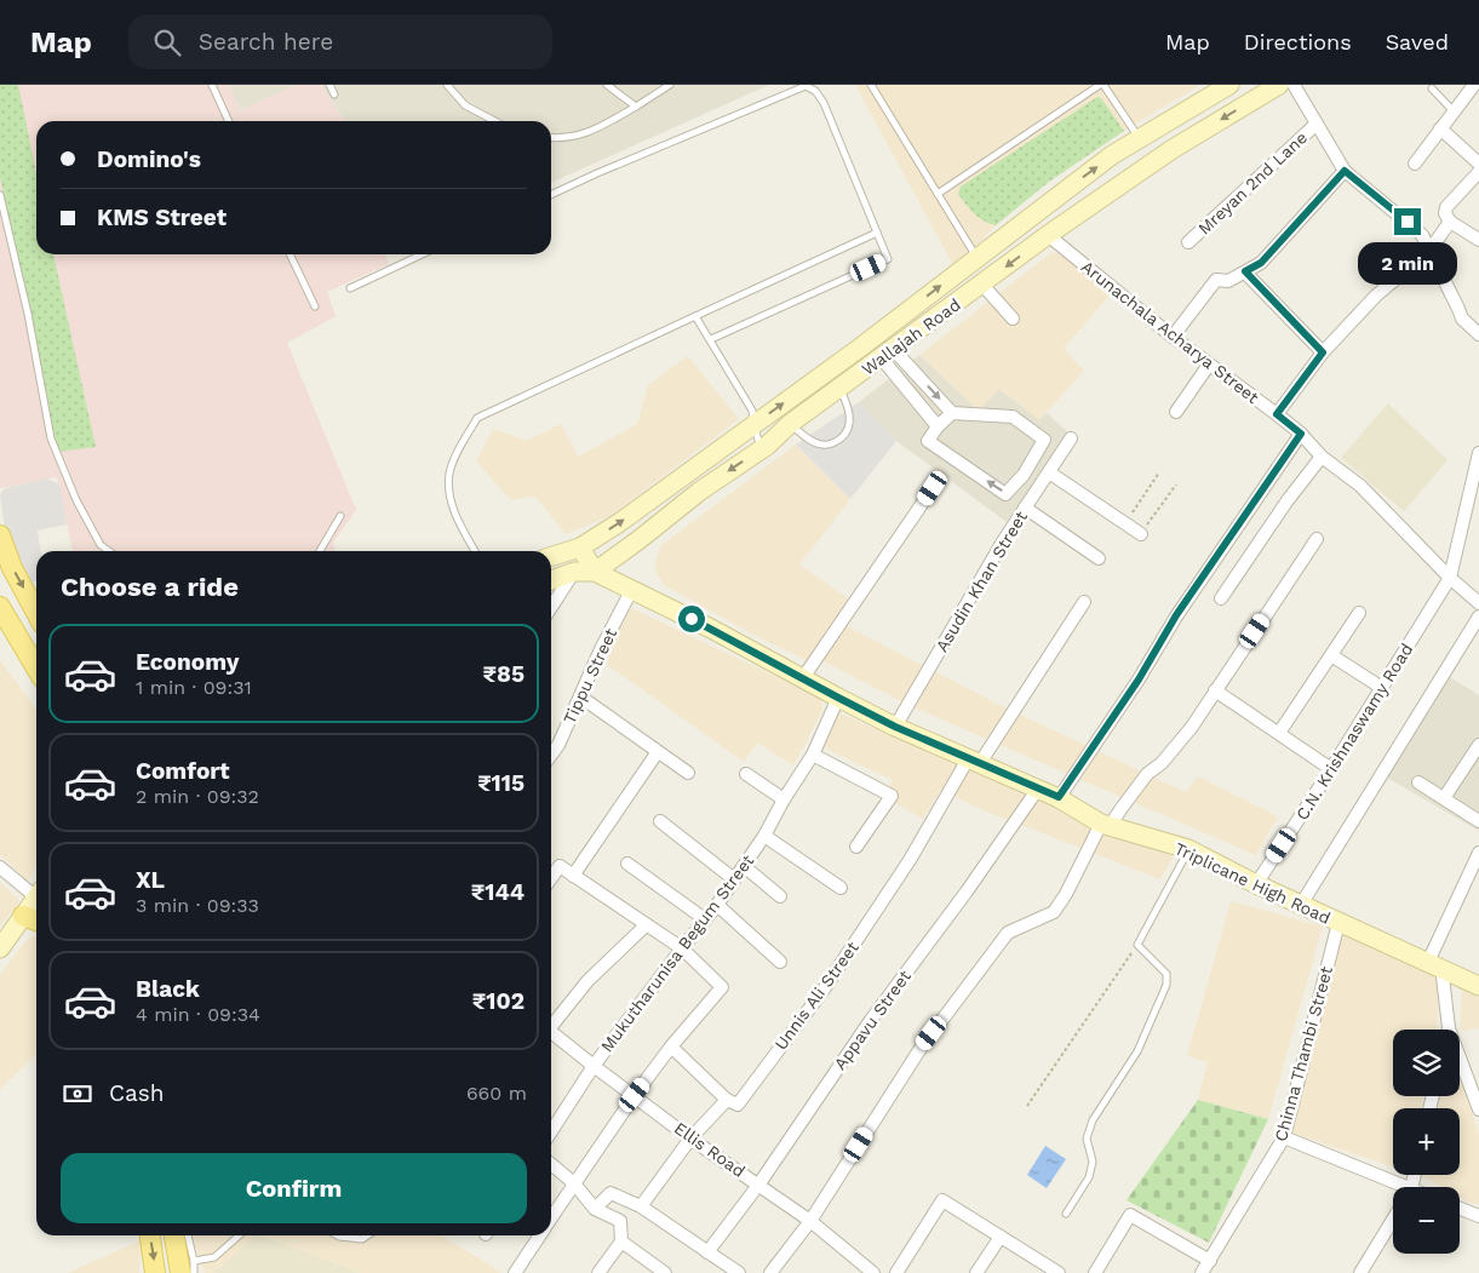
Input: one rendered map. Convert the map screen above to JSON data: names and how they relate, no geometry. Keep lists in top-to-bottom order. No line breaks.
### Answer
{"streets":{"main road":["Wallajah Road","Triplicane High Road"],"street":["Mreyan 2nd Lane","Arunachala Acharya Street","Asudin Khan Street","Tippu Street","C.N. Krishnaswamy Road","Mukutharunisa Begum Street","Unnis Ali Street","Appavu Street","Chinna Thambi Street","Ellis Road"]},"crossings":[["Arunachala Acharya Street","Wallajah Road"],["Arunachala Acharya Street","C.N. Krishnaswamy Road"],["Wallajah Road","Triplicane High Road"],["Asudin Khan Street","Triplicane High Road"],["Tippu Street","Triplicane High Road"],["C.N. Krishnaswamy Road","Triplicane High Road"],["Triplicane High Road","Mukutharunisa Begum Street"],["Triplicane High Road","Unnis Ali Street"],["Triplicane High Road","Appavu Street"],["Triplicane High Road","Chinna Thambi Street"],["Mukutharunisa Begum Street","Ellis Road"],["Unnis Ali Street","Ellis Road"],["Appavu Street","Ellis Road"]],"page":{"header":"Map","search":"Search here","nav":["Map","Directions","Saved"],"banner":["Domino's","KMS Street"],"bubble":"2 min","heading":"Choose a ride","list":[{"name":"Economy","note":"1 min · 09:31","value":"₹85"},{"name":"Comfort","note":"2 min · 09:32","value":"₹115"},{"name":"XL","note":"3 min · 09:33","value":"₹144"},{"name":"Black","note":"4 min · 09:34","value":"₹102"}],"map_buttons":["+","−"],"pay":["Cash","660 m"],"buttons":"Confirm"}}
